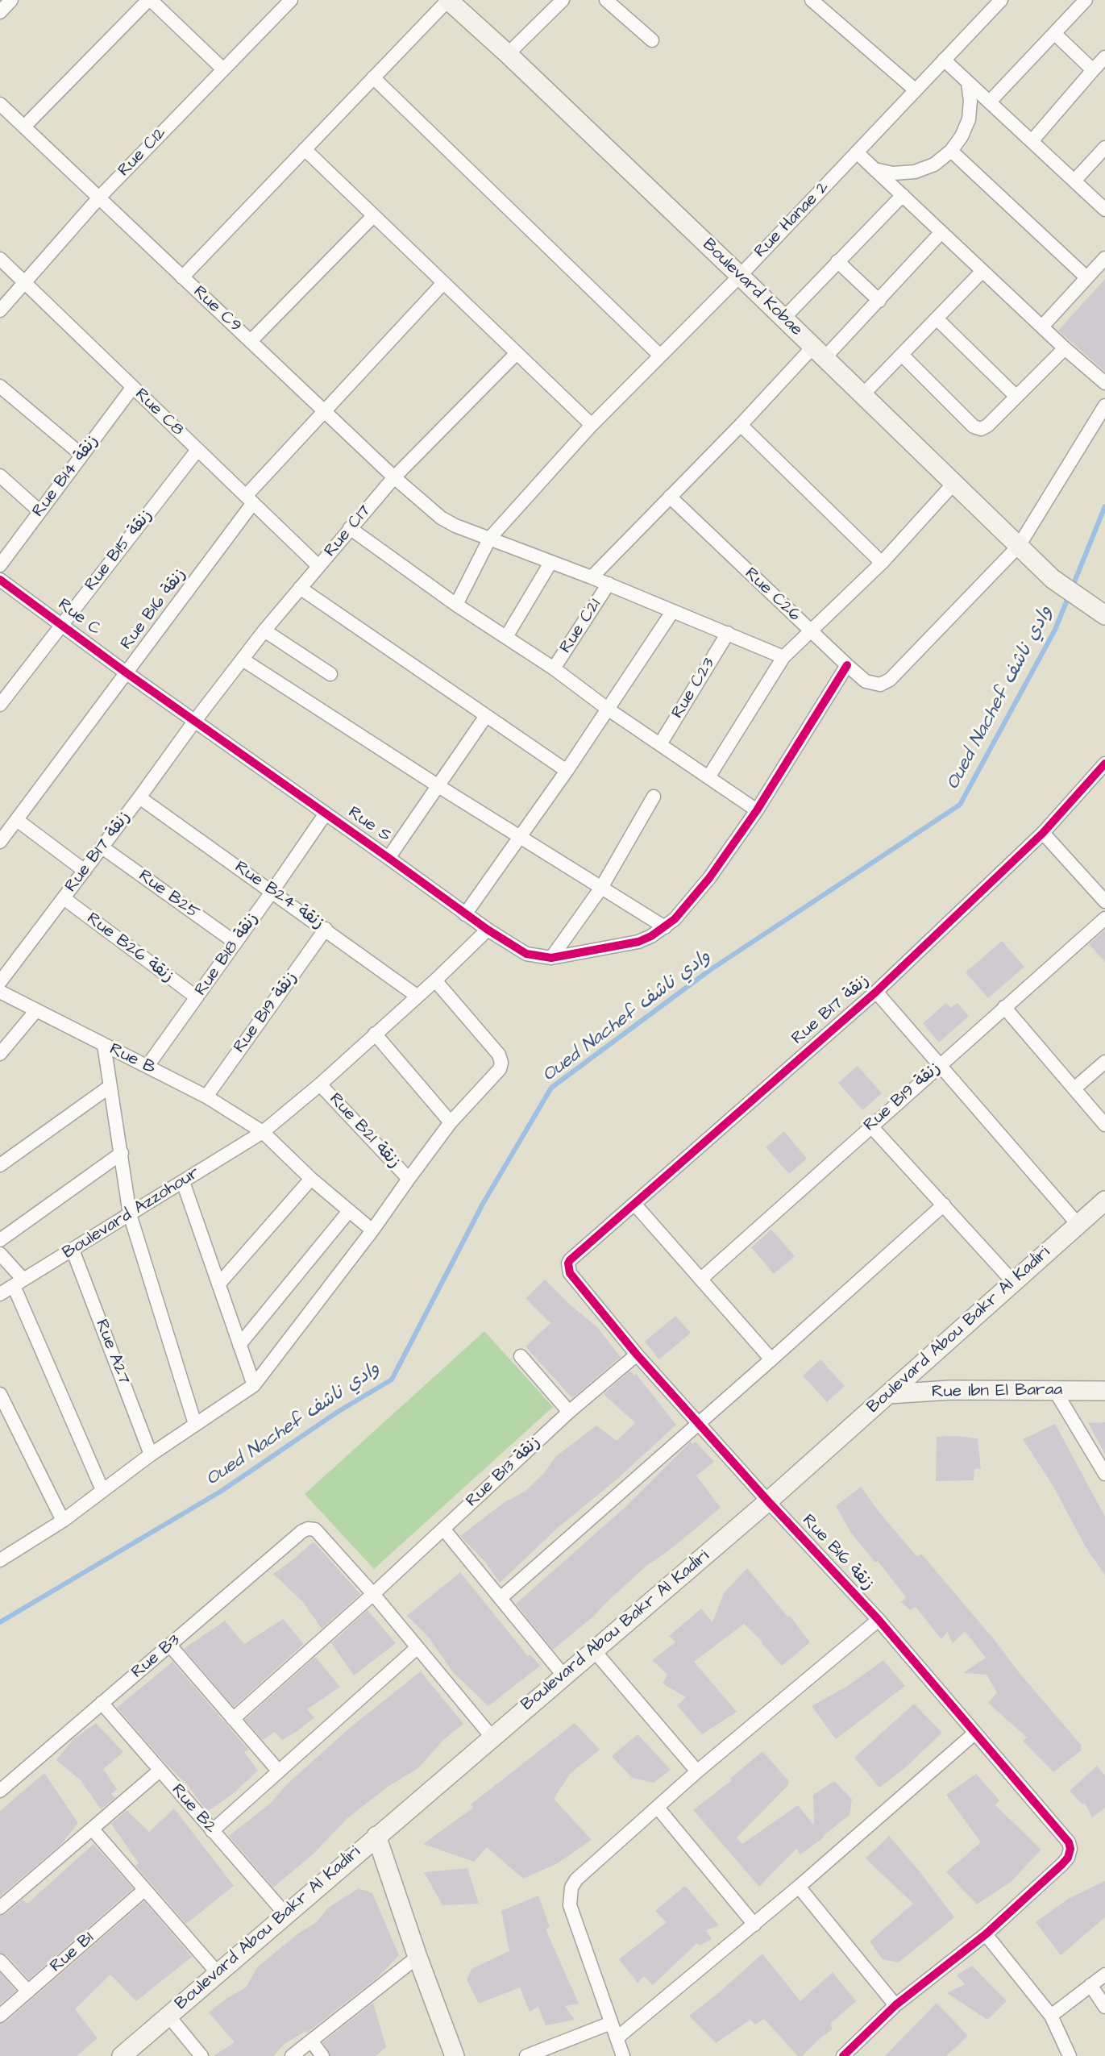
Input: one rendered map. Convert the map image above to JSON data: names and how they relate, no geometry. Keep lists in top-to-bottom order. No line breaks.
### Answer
{"streets":{"main road":["Boulevard Kobae","Boulevard Abou Bakr Al Kadiri","Rue Ibn El Baraa"],"street":["Rue C12","Rue Hanae 2","Rue C9","Rue C8","Rue B14 زنقة","Rue C17","Rue B15 زنقة","Rue C26","Rue B16 زنقة","Rue C","Rue C21","Rue C23","Rue S","Rue B17 زنقة","Rue B25","Rue B24 زنقة","Rue B26 زنقة","Rue B18 زنقة","Rue B19 زنقة","Rue B","Rue B21 زنقة","Boulevard Azzohour","Rue A27","Rue B13 زنقة","Rue B3","Rue B2","Rue B1"]},"crossings":[["Rue C12","Rue C9"],["Rue C12","Rue C8"],["Rue Hanae 2","Boulevard Kobae"],["Rue Hanae 2","Rue C9"],["Boulevard Kobae","Rue C26"],["Rue C9","Rue C17"],["Rue C9","Rue B16 زنقة"],["Rue C9","Rue C21"],["Rue C9","Rue C23"],["Rue C8","Rue B14 زنقة"],["Rue C8","Rue C17"],["Rue C8","Rue B15 زنقة"],["Rue C8","Rue B16 زنقة"],["Rue C17","Rue C"],["Rue C17","Rue S"],["Rue C17","Rue B17 زنقة"],["Rue B15 زنقة","Rue C"],["Rue B16 زنقة","Rue C"],["Rue B16 زنقة","Rue B17 زنقة"],["Rue B16 زنقة","Boulevard Abou Bakr Al Kadiri"],["Rue B16 زنقة","Rue B13 زنقة"],["Rue C","Rue S"],["Rue C","Rue B17 زنقة"],["Rue S","Rue B17 زنقة"],["Rue S","Rue B18 زنقة"],["Rue S","Boulevard Azzohour"],["Rue B17 زنقة","Rue B25"],["Rue B17 زنقة","Rue B24 زنقة"],["Rue B17 زنقة","Rue B26 زنقة"],["Rue B25","Rue B18 زنقة"],["Rue B24 زنقة","Rue B18 زنقة"],["Rue B24 زنقة","Rue B19 زنقة"],["Rue B24 زنقة","Boulevard Azzohour"],["Rue B26 زنقة","Rue B18 زنقة"],["Rue B18 زنقة","Rue B"],["Rue B19 زنقة","Rue B"],["Rue B","Boulevard Azzohour"],["Rue B21 زنقة","Boulevard Azzohour"],["Boulevard Azzohour","Rue A27"],["Boulevard Abou Bakr Al Kadiri","Rue Ibn El Baraa"],["Boulevard Abou Bakr Al Kadiri","Rue B2"],["Rue B13 زنقة","Rue B3"],["Rue B3","Rue B2"]],"water":["Oued Nachef وادي ناشف"]}
